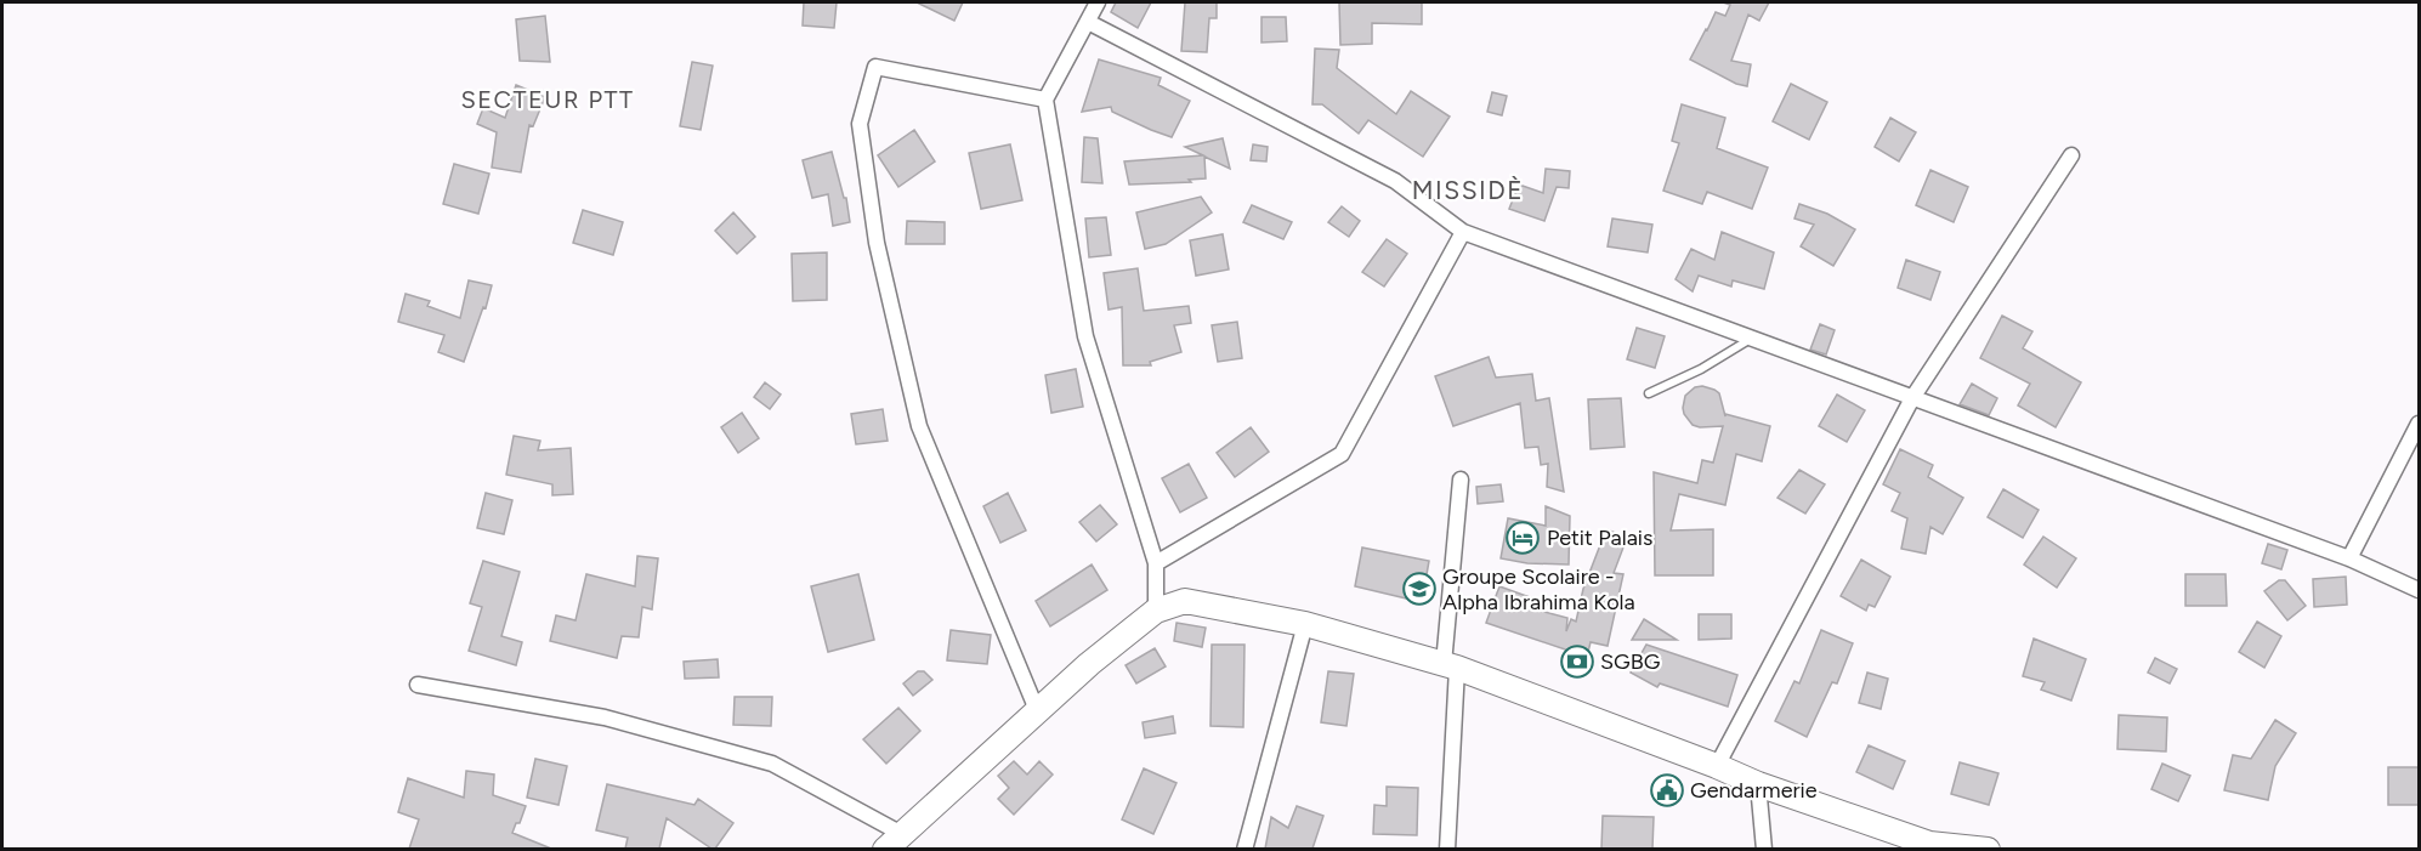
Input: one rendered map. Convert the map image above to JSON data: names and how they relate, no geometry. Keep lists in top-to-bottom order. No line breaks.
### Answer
{"districts":["SECTEUR PTT","MISSIDÈ"],"places":{"hotel":["Petit Palais"],"school or university":["Groupe Scolaire - Alpha Ibrahima Kola"],"bank":["SGBG"],"public building":["Gendarmerie"]}}
